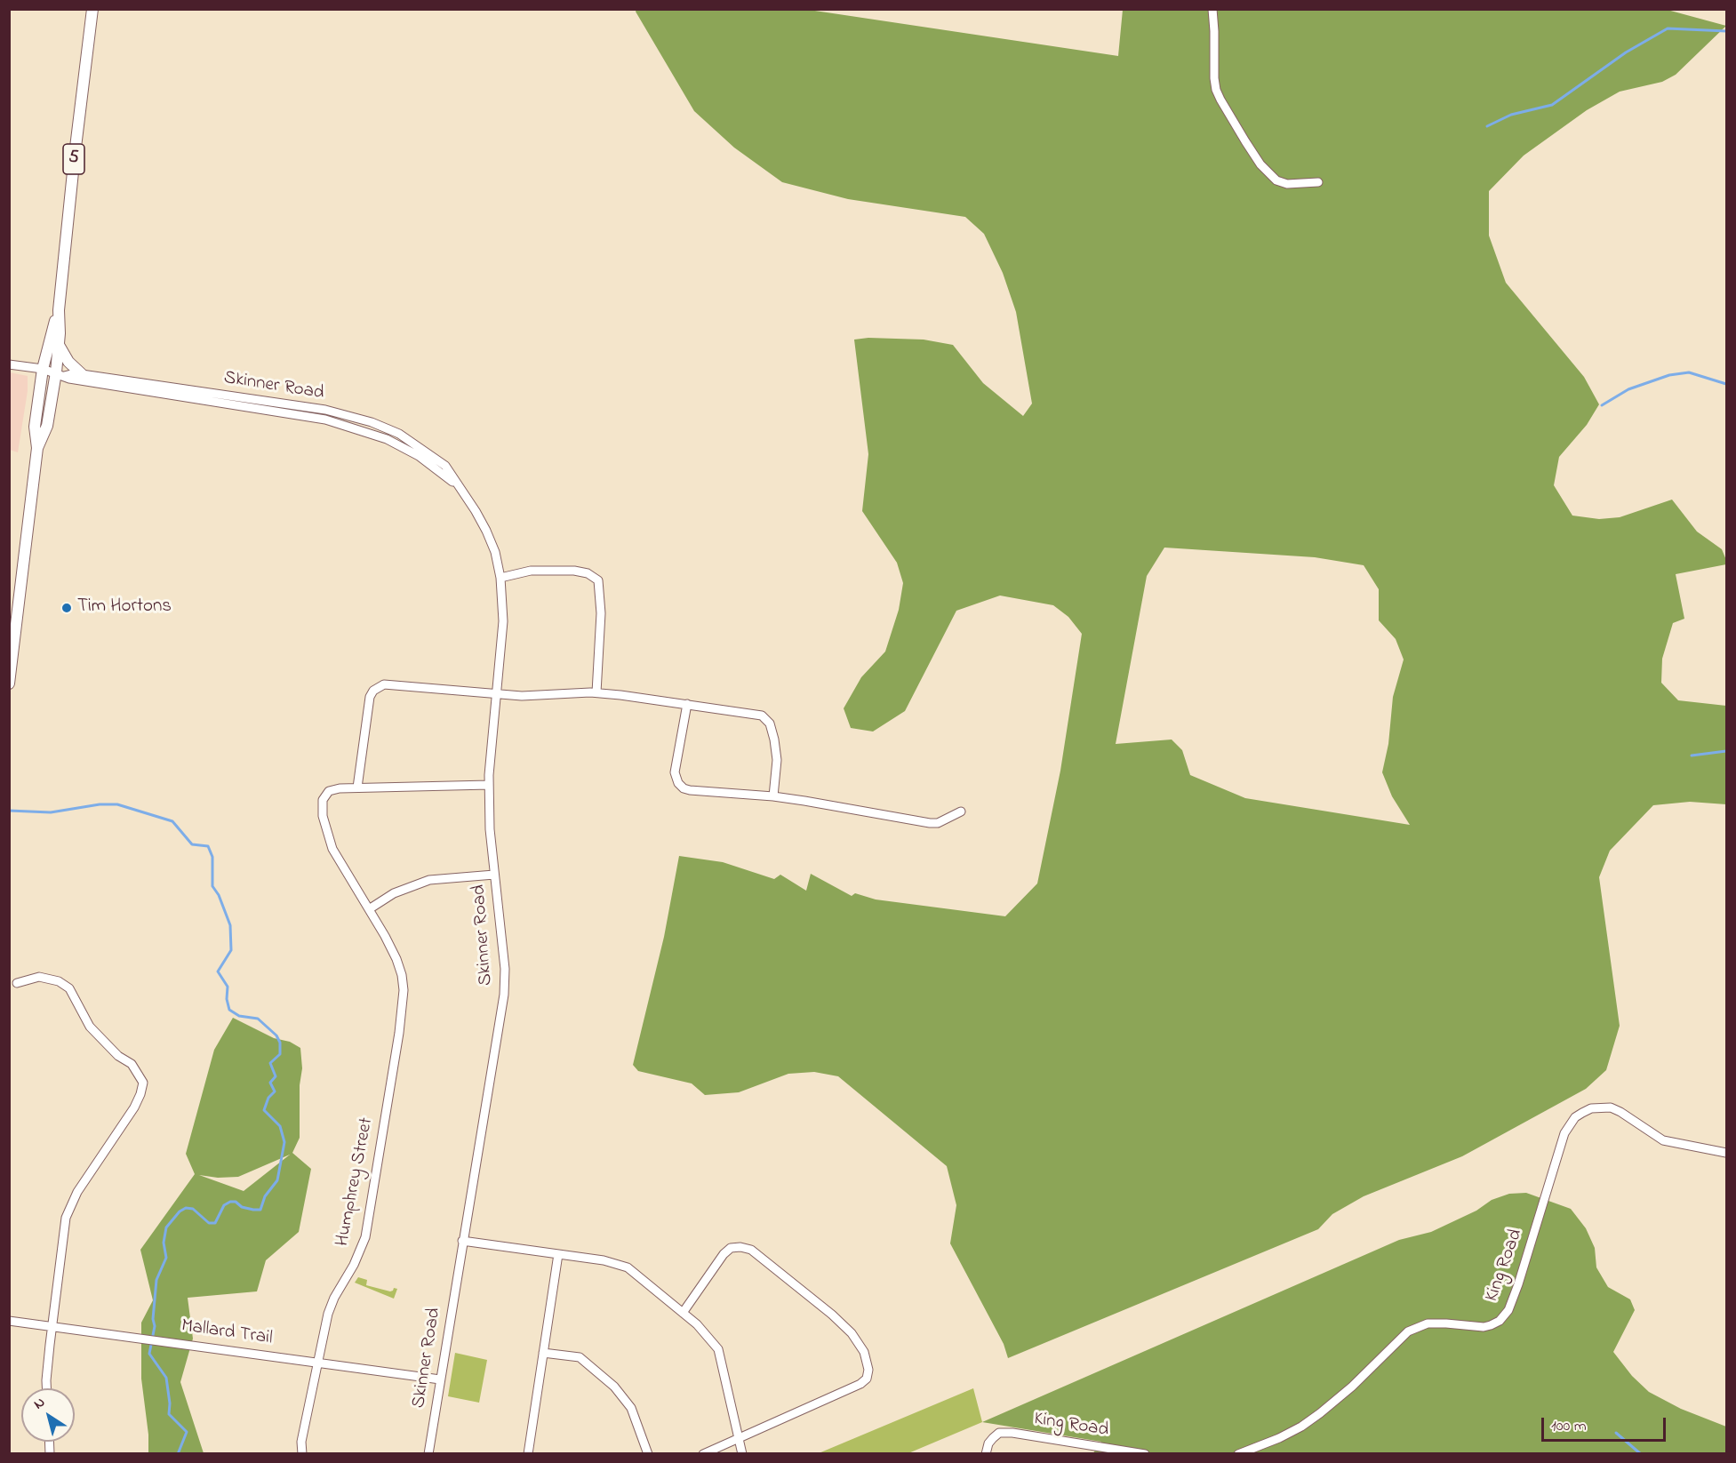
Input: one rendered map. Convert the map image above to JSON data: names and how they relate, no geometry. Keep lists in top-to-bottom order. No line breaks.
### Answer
{"streets":{"main road":["5"],"street":["Skinner Road","Humphrey Street","King Road","Mallard Trail"]},"crossings":[["5","Skinner Road"],["Skinner Road","Mallard Trail"],["Humphrey Street","Mallard Trail"]],"places":["Tim Hortons"],"scale_bar":"100 m","north":"top left"}
